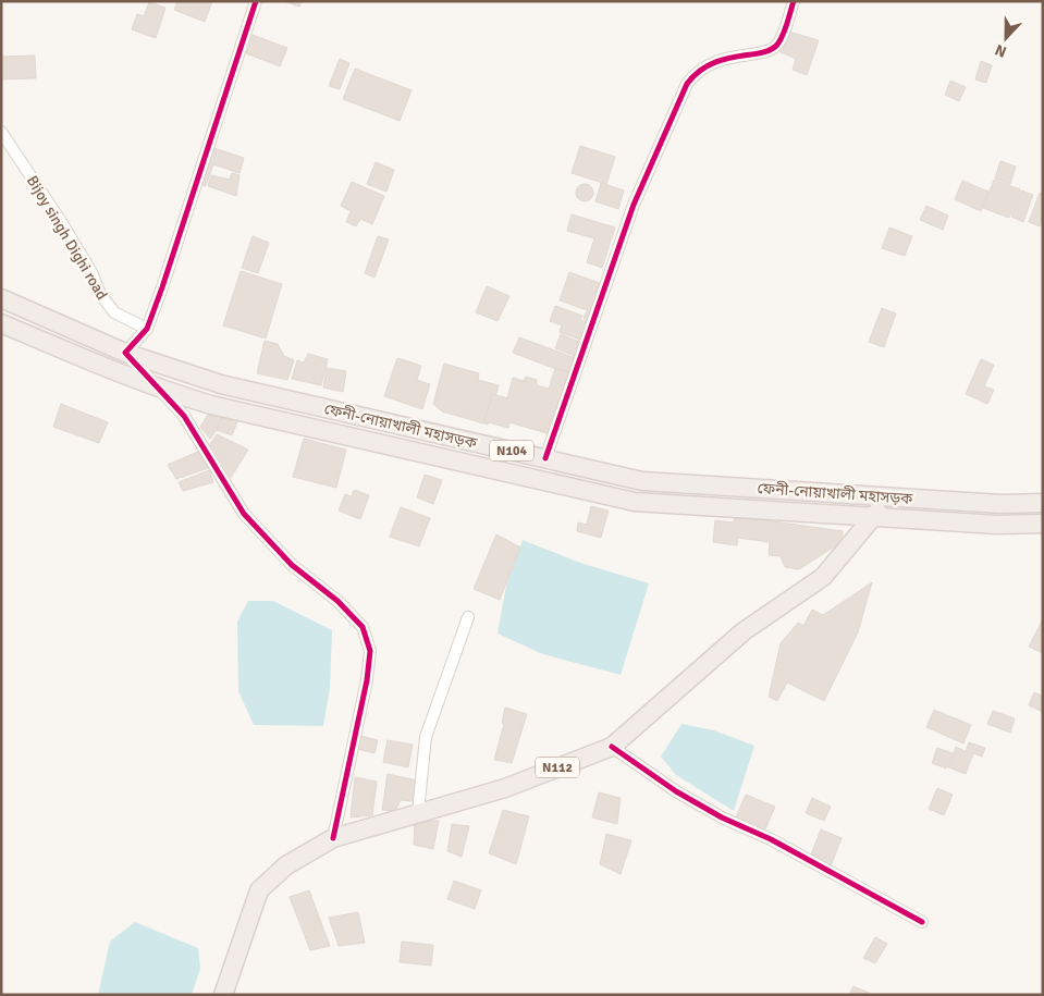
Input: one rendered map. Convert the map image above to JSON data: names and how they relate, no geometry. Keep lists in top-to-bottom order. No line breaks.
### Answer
{"streets":{"highway":["ফেনী-নোয়াখালী মহাসড়ক","N104","N112"],"street":["Bijoy singh Dighi road"]},"crossings":[["ফেনী-নোয়াখালী মহাসড়ক","N112"]],"north":"bottom"}
